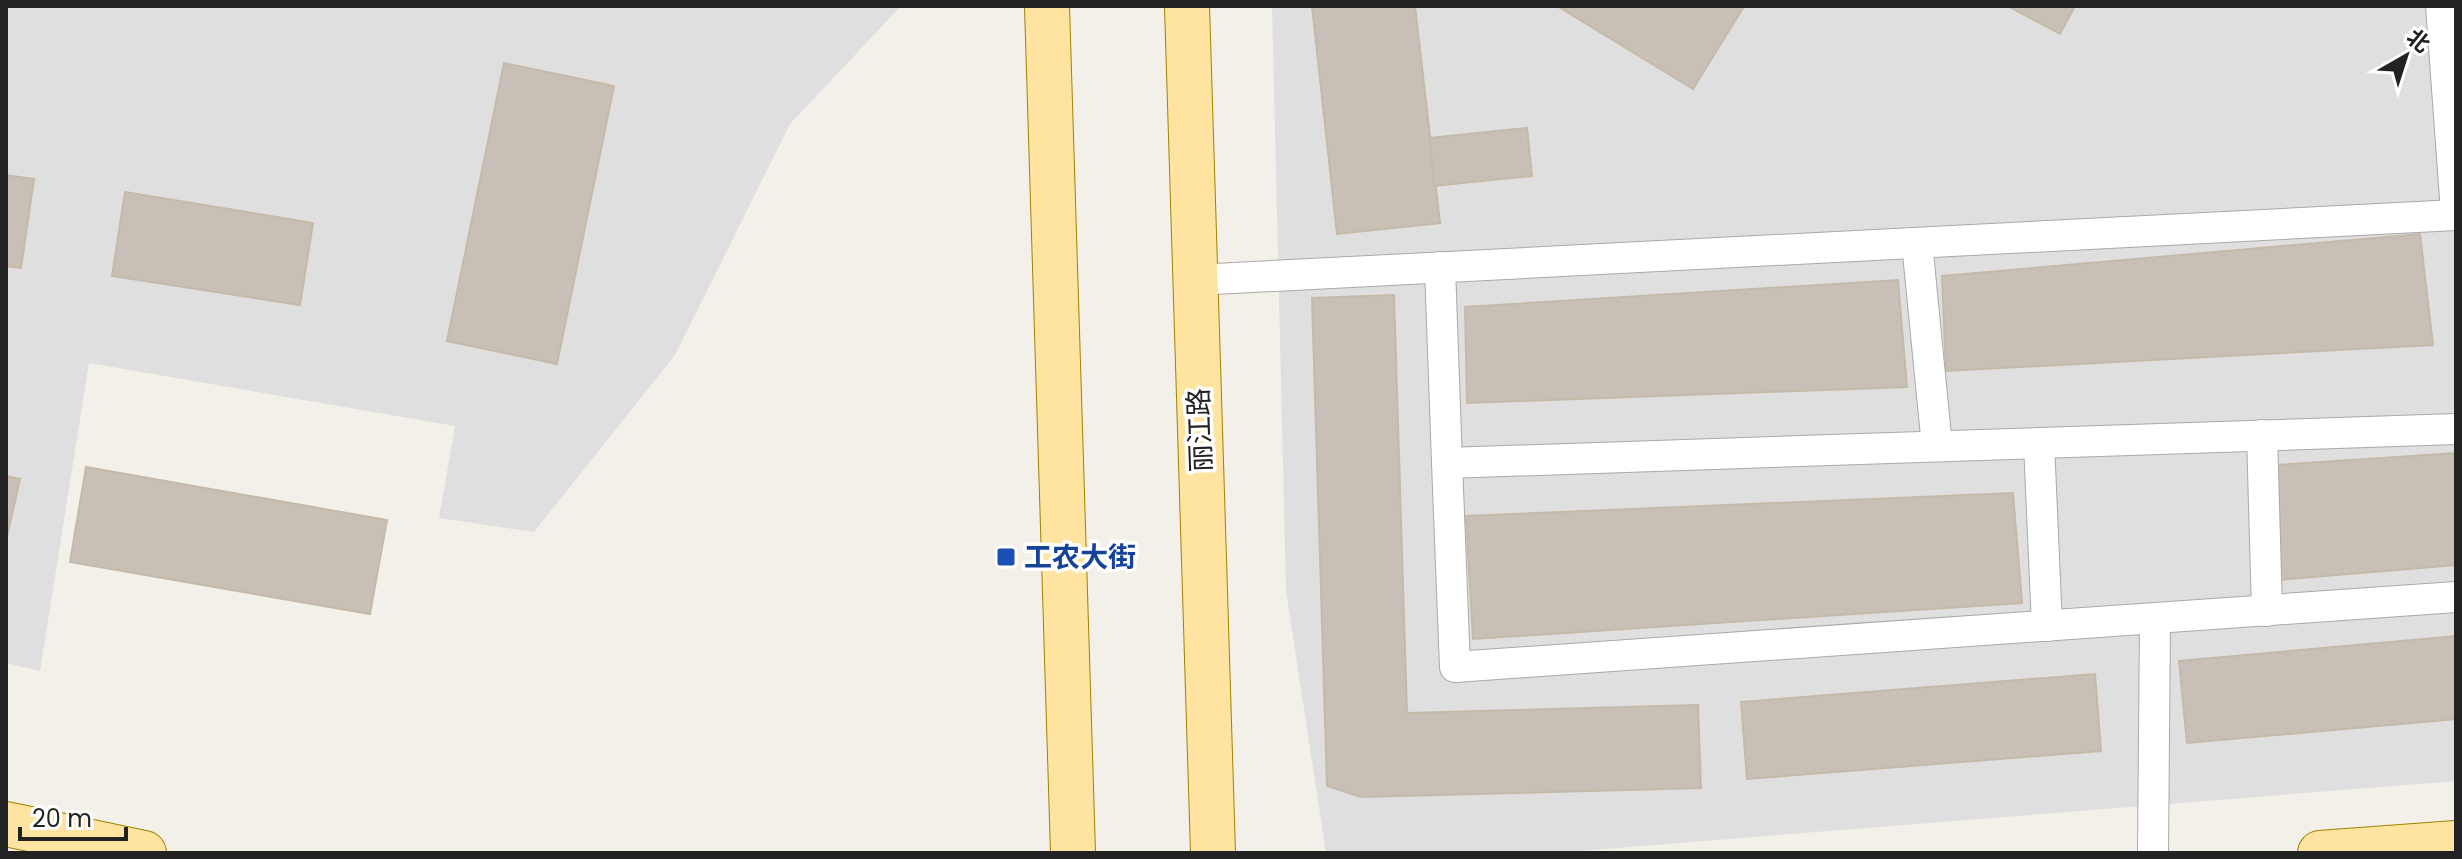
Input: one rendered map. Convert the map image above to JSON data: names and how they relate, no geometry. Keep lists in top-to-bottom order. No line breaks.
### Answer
{"streets":{"main road":["丽江路"]},"places":{"transit":["工农大街"]},"scale_bar":"20 m","north":"top right"}
